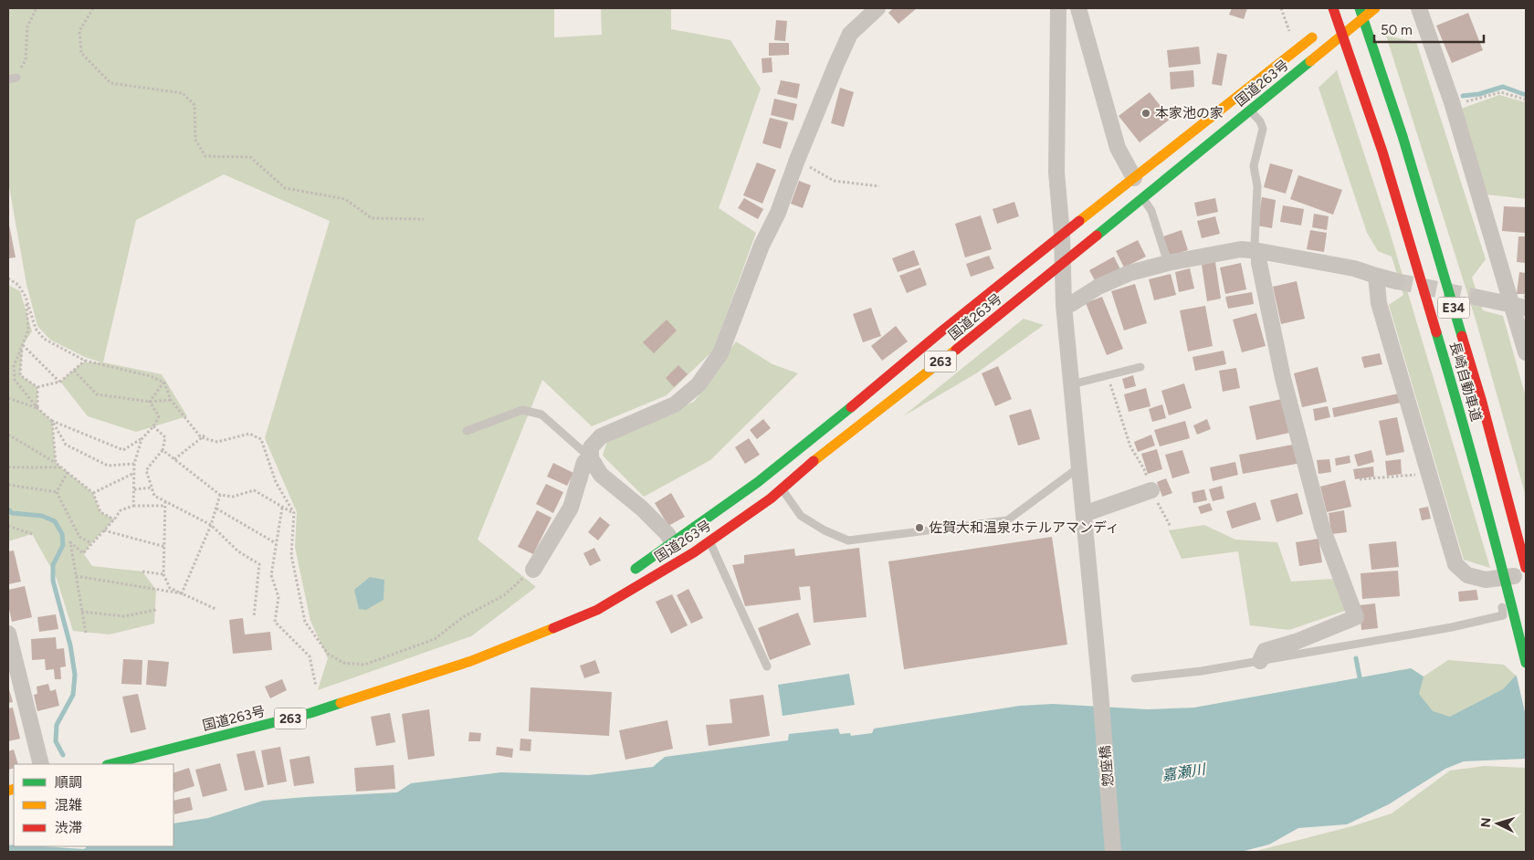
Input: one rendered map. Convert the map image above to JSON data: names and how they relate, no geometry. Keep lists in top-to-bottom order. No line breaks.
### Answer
{"streets":{"highway":["国道263号","E34","263","長崎自動車道"],"street":["惣座橋"]},"crossings":[["国道263号","長崎自動車道"],["国道263号","惣座橋"]],"water":["嘉瀬川"],"places":["本家池の家","佐賀大和温泉ホテルアマンディ"],"legend":["順調","混雑","渋滞"],"scale_bar":"50 m","north":"left"}
